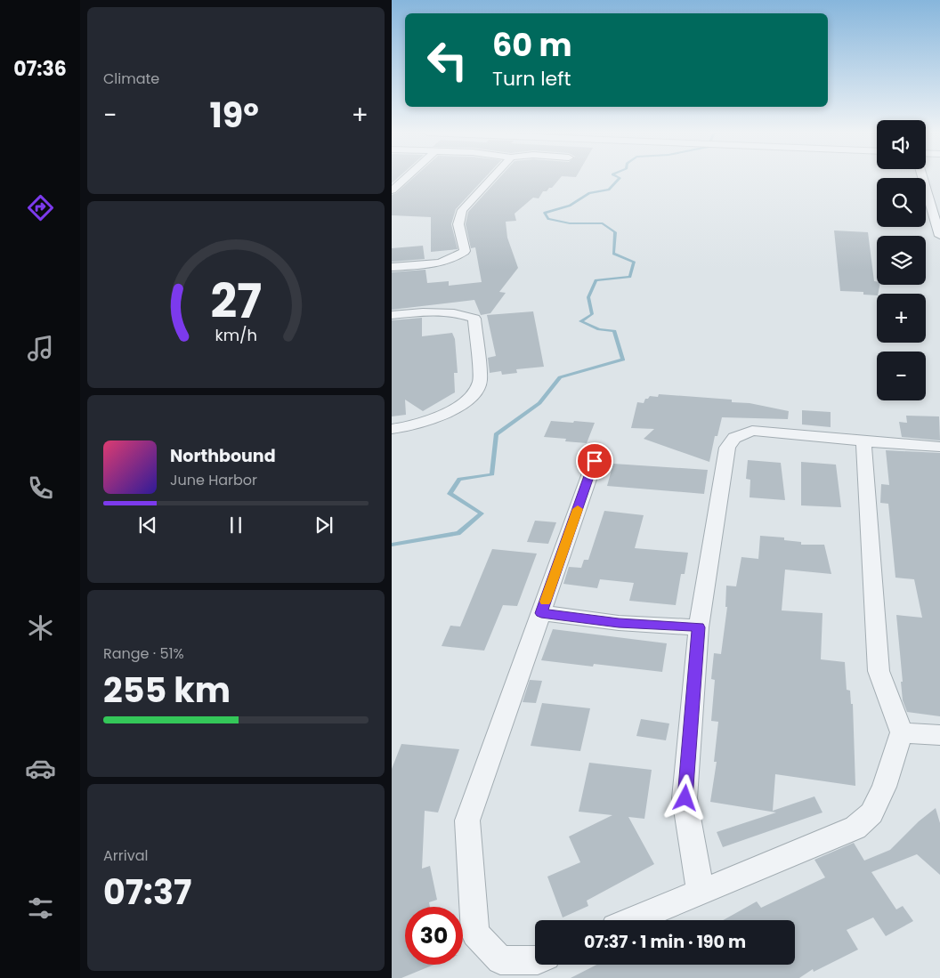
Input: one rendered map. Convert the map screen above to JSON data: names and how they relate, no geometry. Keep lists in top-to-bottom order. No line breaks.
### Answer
{"page":{"tabs":"07:36","tile":["Climate",["Range · 51%","255 km"],["Arrival","07:37"]],"turn":["60 m","Turn left"],"heat":["−","19°","+"],"map_buttons":["+","−"],"song":["Northbound","June Harbor"],"limit":"30","trip":"07:37 · 1 min · 190 m","gauge":["27","km/h"]}}
